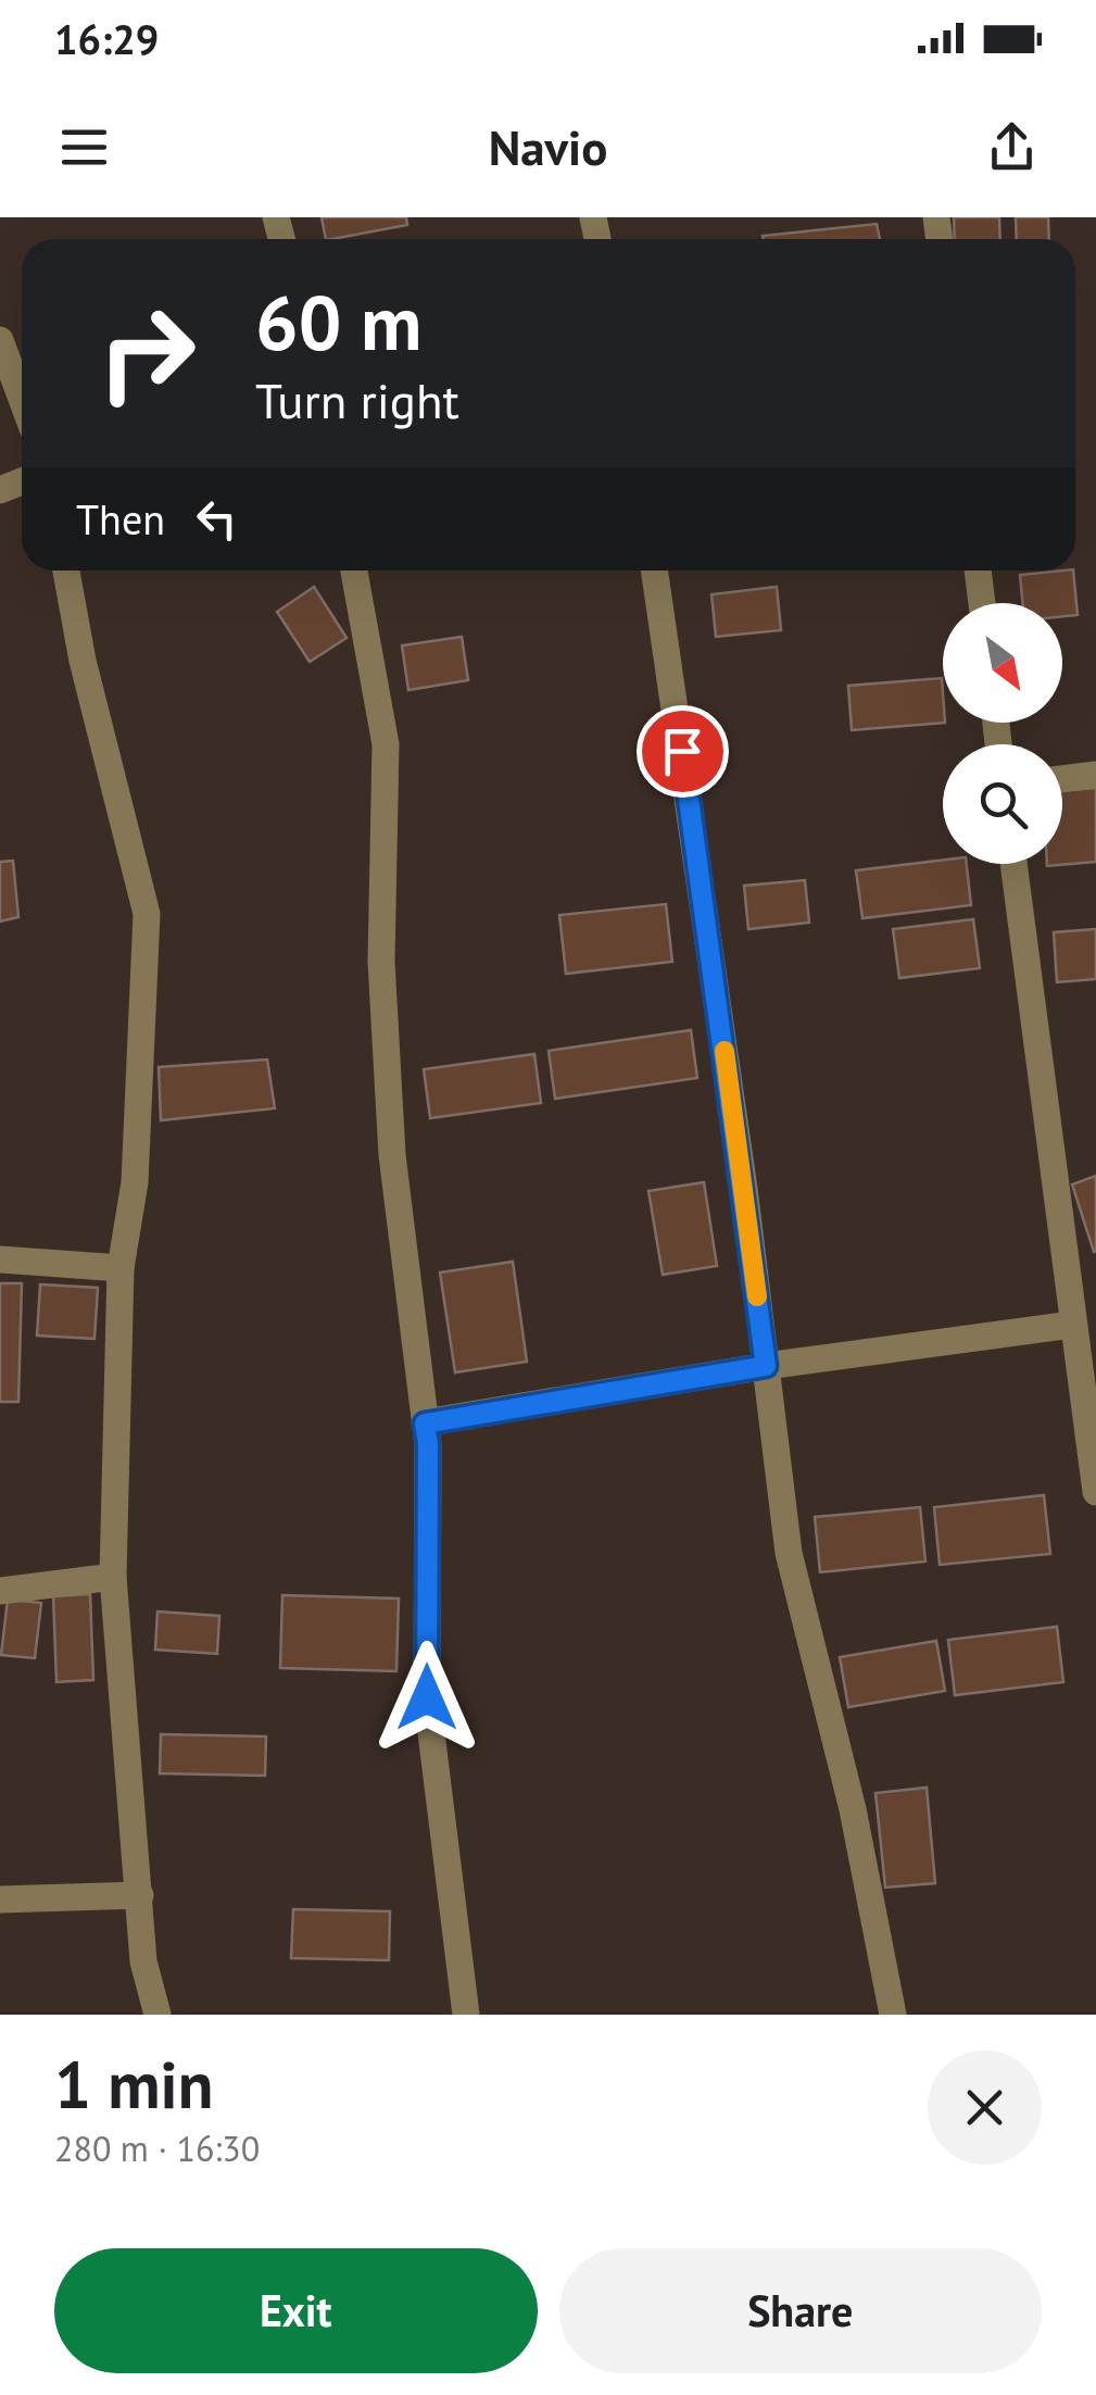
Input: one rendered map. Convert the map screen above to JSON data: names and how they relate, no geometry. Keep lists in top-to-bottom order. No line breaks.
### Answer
{"north":"bottom right","page":{"status":"16:29","header":"Navio","turn":["60 m","Turn right"],"then":"Then","heading":["1 min","280 m · 16:30"],"buttons":["Exit","Share"]}}
